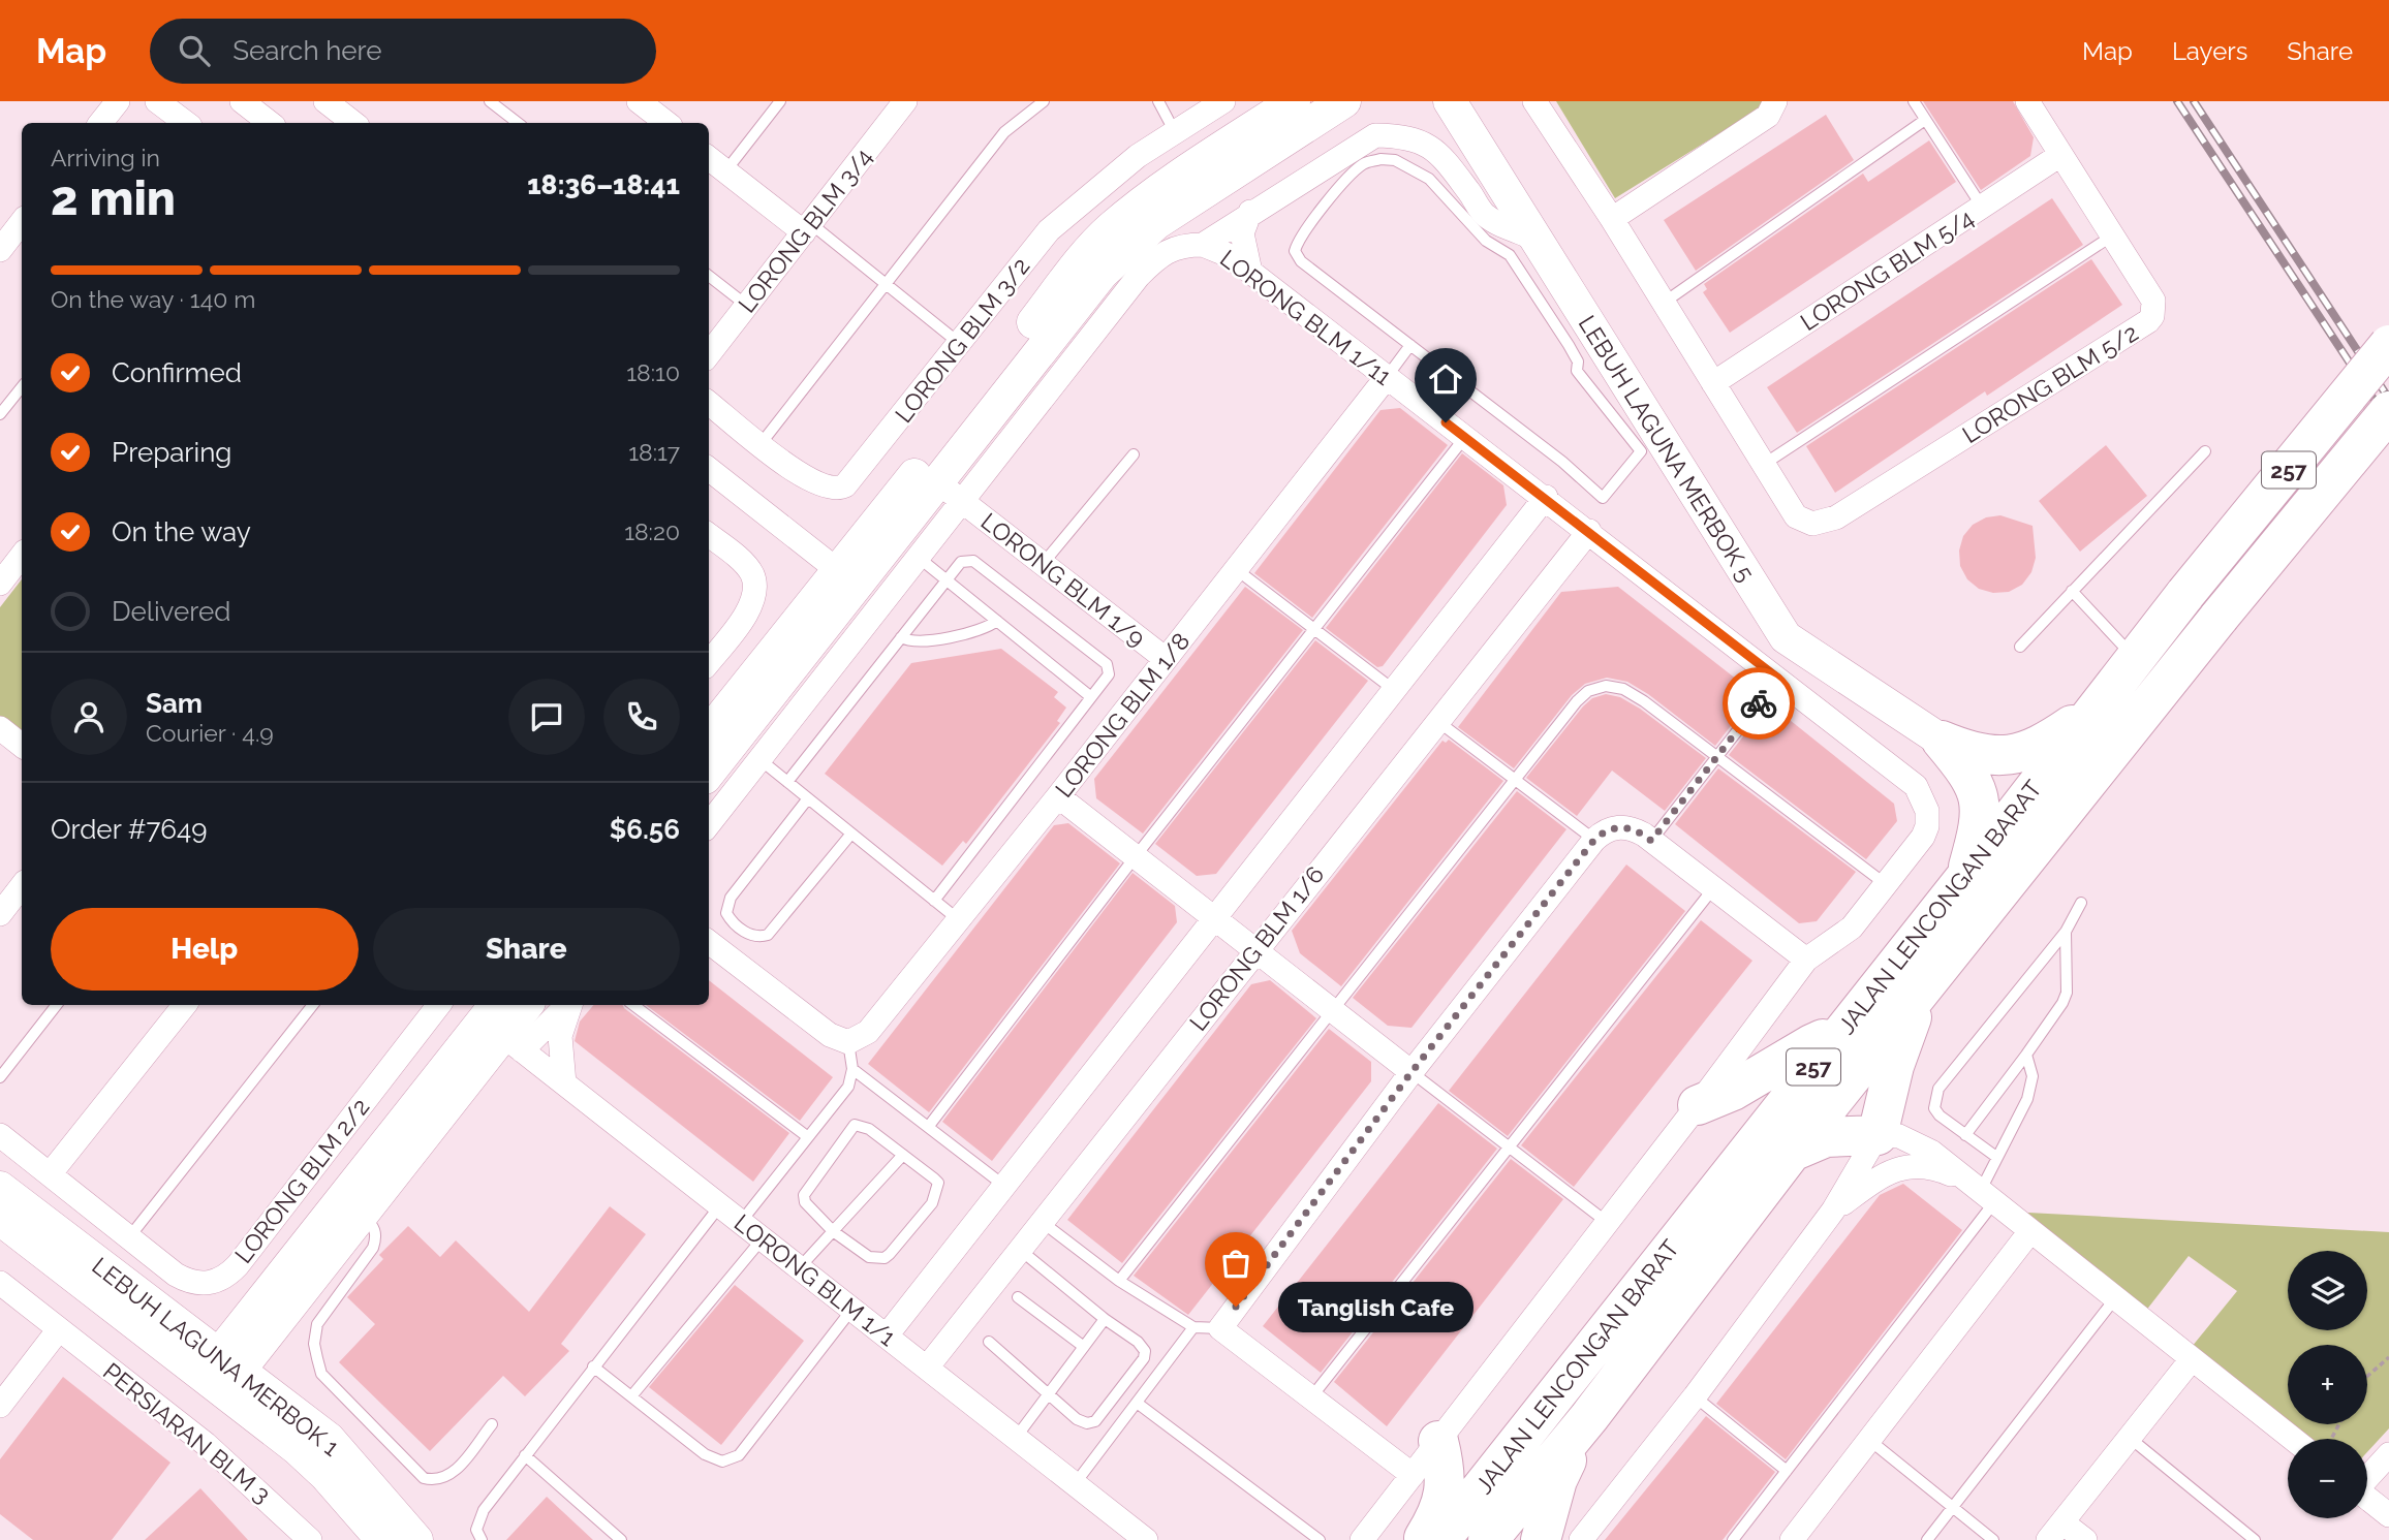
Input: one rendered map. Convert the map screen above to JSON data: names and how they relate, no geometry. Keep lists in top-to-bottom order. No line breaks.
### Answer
{"streets":{"highway":["257","JALAN LENCONGAN BARAT"],"street":["LORONG BLM 3/4","LORONG BLM 5/4","LORONG BLM 1/11","LORONG BLM 3/2","LORONG BLM 5/2","LEBUH LAGUNA MERBOK 5","LORONG BLM 1/9","LORONG BLM 1/8","LORONG BLM 1/6","LORONG BLM 2/2","LORONG BLM 1/1","LEBUH LAGUNA MERBOK 1","PERSIARAN BLM 3"]},"crossings":[["LORONG BLM 5/4","LORONG BLM 5/2"],["LORONG BLM 1/11","LORONG BLM 1/8"],["LORONG BLM 1/11","LORONG BLM 1/6"],["LORONG BLM 1/9","LORONG BLM 1/8"],["LORONG BLM 1/6","LORONG BLM 1/1"]],"places":["Tanglish Cafe"],"page":{"header":"Map","search":"Search here","nav":["Map","Layers","Share"],"heading":["2 min","Arriving in","18:36–18:41"],"panel":["Sam","Courier · 4.9","Order #7649","$6.56"],"bar":"On the way · 140 m","list":[["Confirmed","18:10"],["Preparing","18:17"],["On the way","18:20"],"Delivered"],"buttons":["Help","Share"],"map_buttons":["+","−"],"bubble":"Tanglish Cafe"}}
